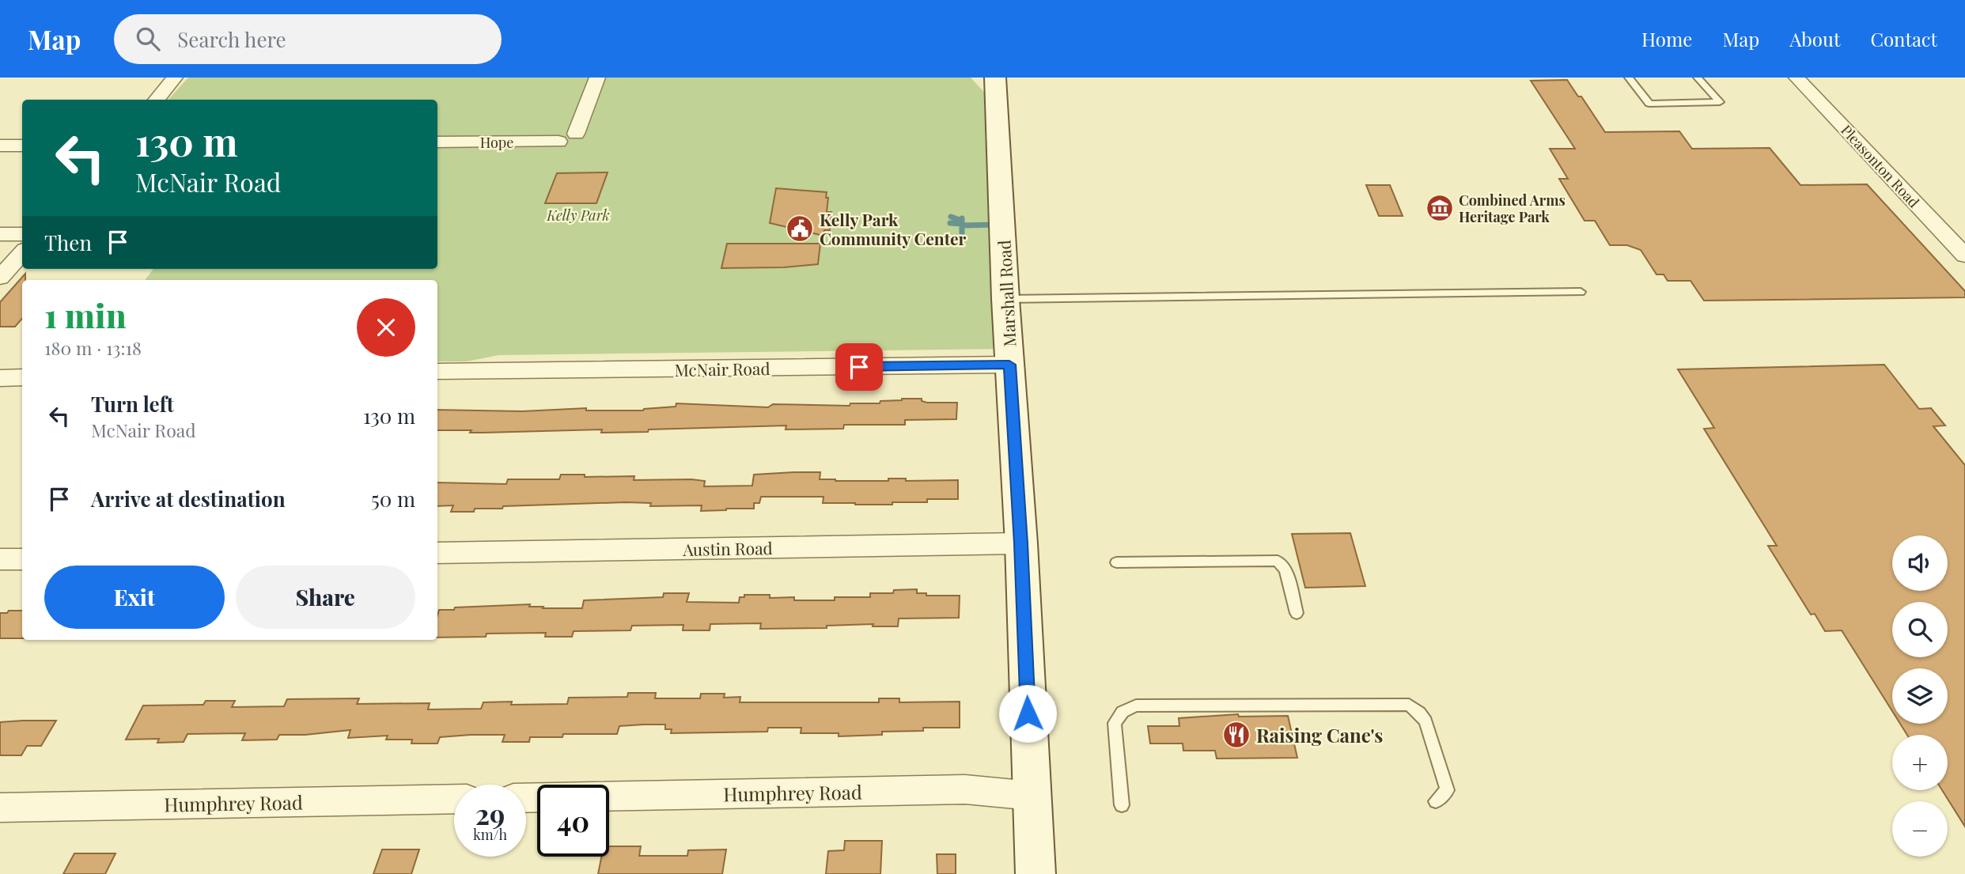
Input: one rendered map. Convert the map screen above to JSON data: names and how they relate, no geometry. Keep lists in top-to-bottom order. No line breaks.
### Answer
{"streets":{"street":["Hope","Pleasonton Road","Marshall Road","McNair Road","Austin Road","Humphrey Road"]},"crossings":[["Marshall Road","McNair Road"],["Marshall Road","Austin Road"],["Marshall Road","Humphrey Road"]],"parks":["Kelly Park"],"places":{"museum":["Combined Arms Heritage Park"],"public building":["Kelly Park Community Center"],"restaurant":["Raising Cane's"]},"page":{"header":"Map","search":"Search here","nav":["Home","Map","About","Contact"],"turn":["130 m","McNair Road"],"then":"Then","heading":["1 min","180 m · 13:18"],"list":[{"name":"Turn left","note":"McNair Road","value":"130 m"},{"name":"Arrive at destination","value":"50 m"}],"map_buttons":["+","−"],"buttons":["Exit","Share"],"speed":"29 km/h","limit":"40"}}
